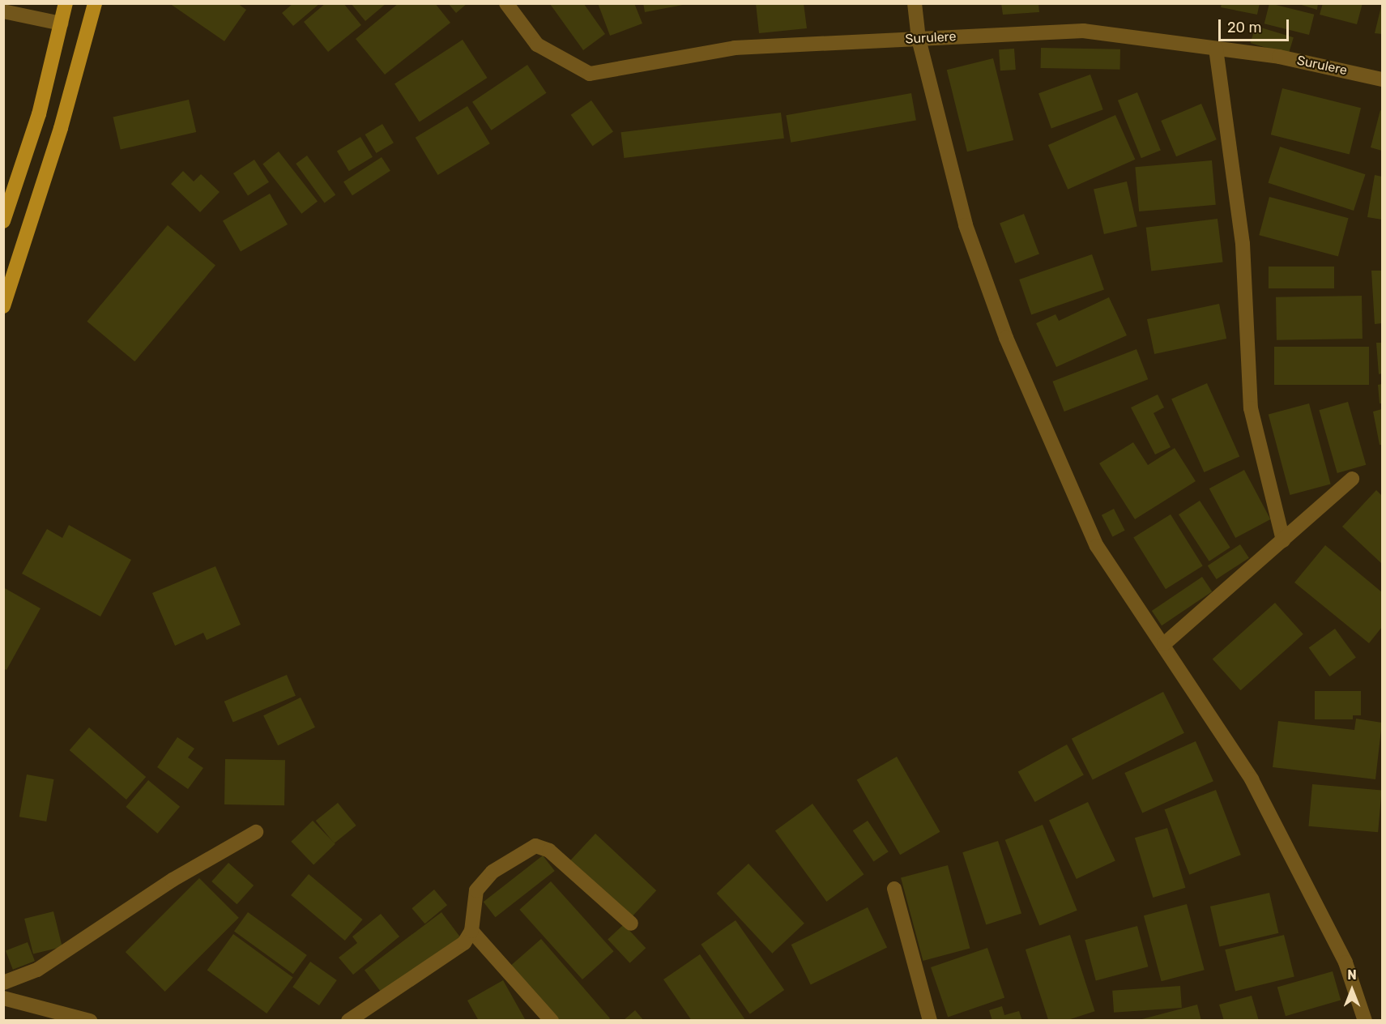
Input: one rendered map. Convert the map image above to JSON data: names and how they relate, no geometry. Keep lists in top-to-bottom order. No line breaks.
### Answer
{"streets":{"street":["Surulere"]},"scale_bar":"20 m","north":"top"}
